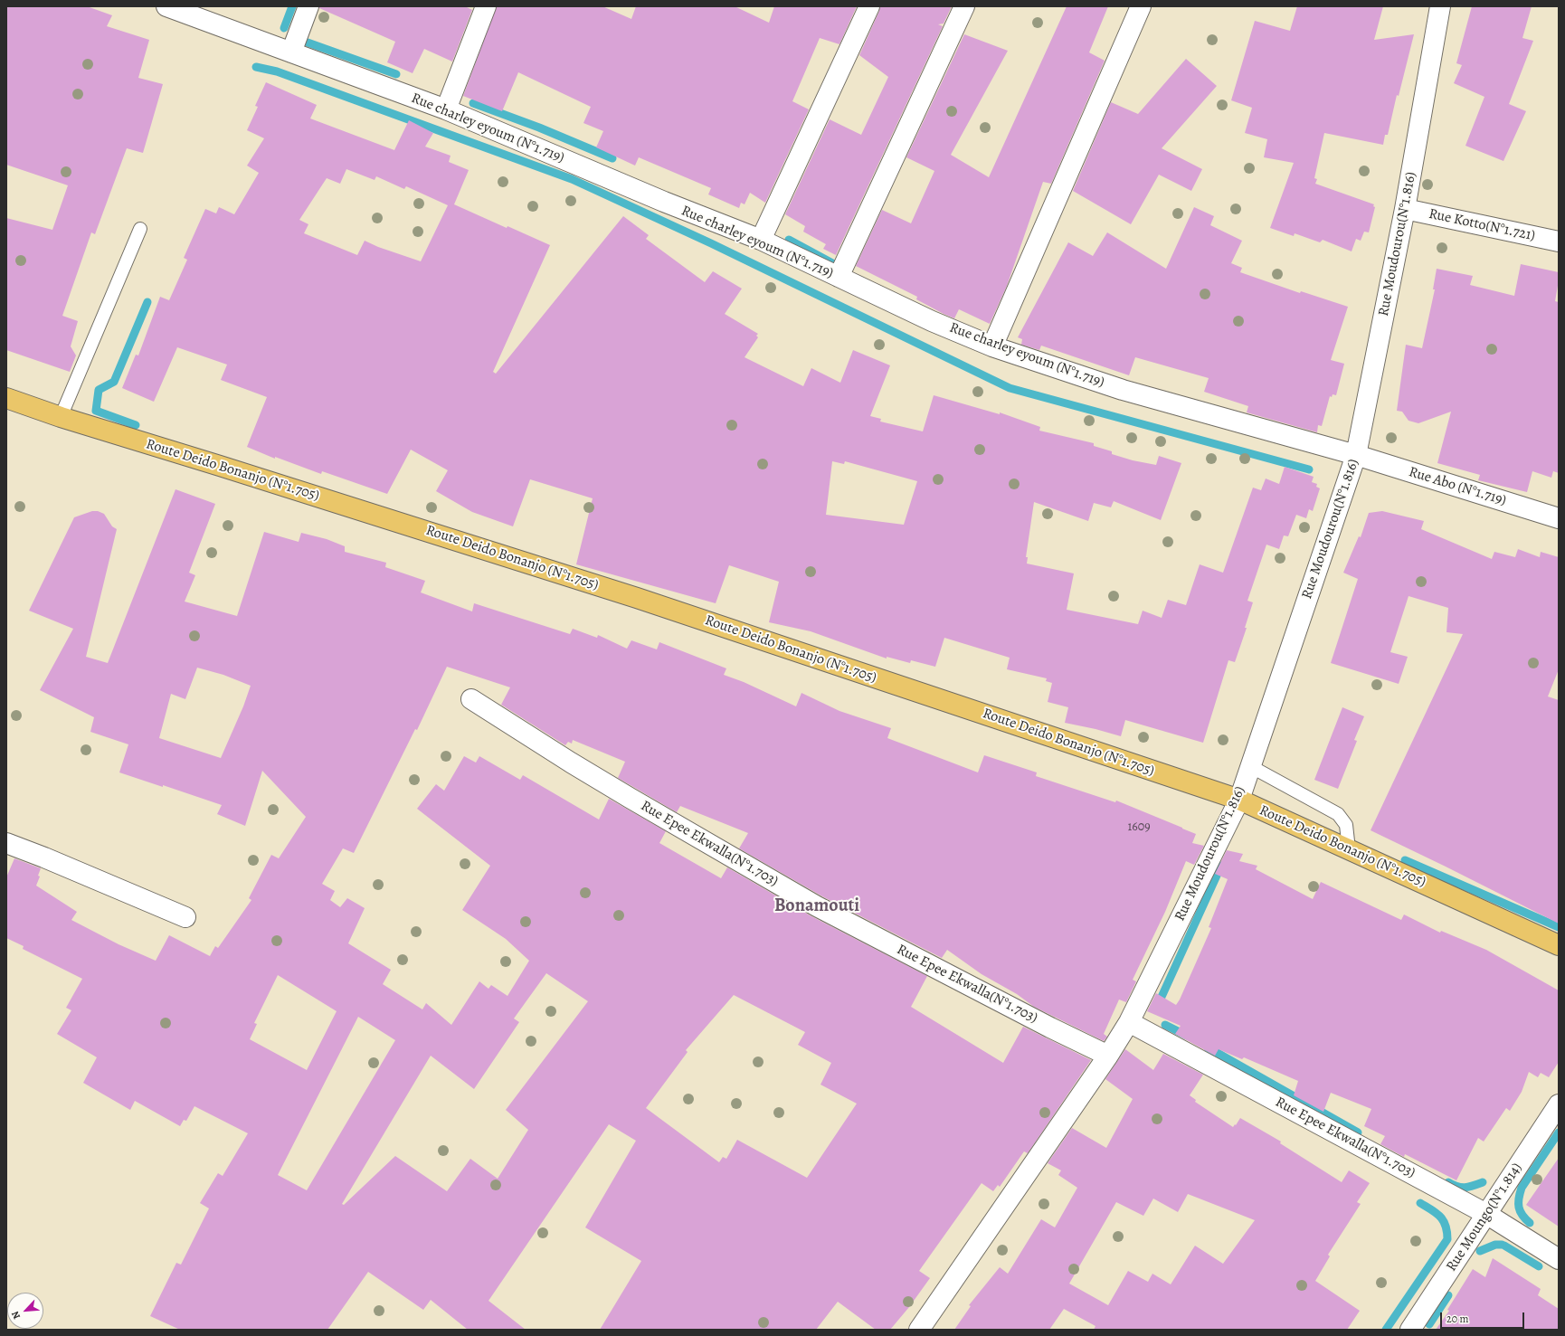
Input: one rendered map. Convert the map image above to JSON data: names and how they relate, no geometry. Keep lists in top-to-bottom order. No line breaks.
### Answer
{"streets":{"main road":["Route Deido Bonanjo (N°1.705)"],"street":["Rue charley eyoum (N°1.719)","Rue Kotto(N°1.721)","Rue Moudourou(N°1.816)","Rue Abo (N°1.719)","Rue Epee Ekwalla(N°1.703)","Rue Moungo(N°1.814)"]},"crossings":[["Rue charley eyoum (N°1.719)","Rue Moudourou(N°1.816)"],["Rue charley eyoum (N°1.719)","Rue Abo (N°1.719)"],["Rue Kotto(N°1.721)","Rue Moudourou(N°1.816)"],["Rue Moudourou(N°1.816)","Route Deido Bonanjo (N°1.705)"],["Rue Moudourou(N°1.816)","Rue Abo (N°1.719)"],["Rue Moudourou(N°1.816)","Rue Epee Ekwalla(N°1.703)"],["Rue Epee Ekwalla(N°1.703)","Rue Moungo(N°1.814)"]],"districts":["Bonamouti"],"house_numbers":["1609"],"scale_bar":"20 m","north":"bottom left"}
